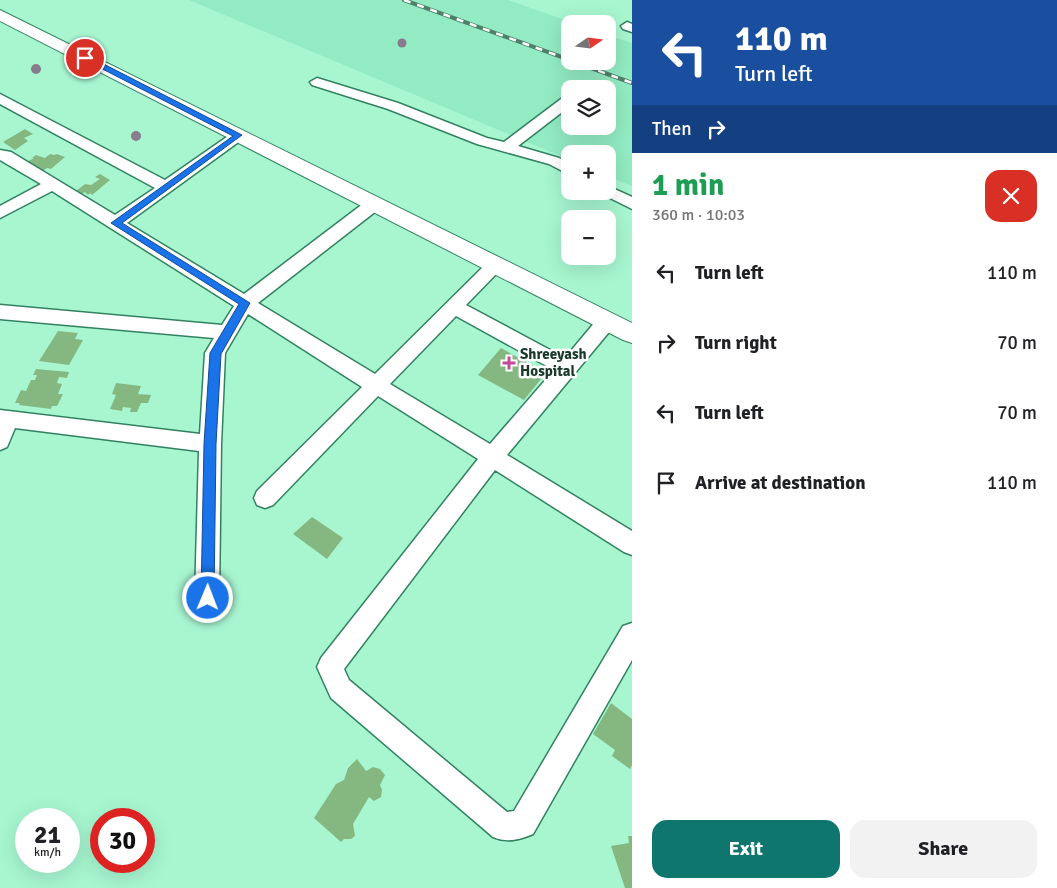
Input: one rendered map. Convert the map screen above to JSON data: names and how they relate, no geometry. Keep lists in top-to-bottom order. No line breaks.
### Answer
{"places":{"health":["Shreeyash Hospital"]},"north":"right","page":{"turn":["110 m","Turn left"],"map_buttons":["+","−"],"then":"Then","heading":["1 min","360 m · 10:03"],"list":[{"name":"Turn left","value":"110 m"},{"name":"Turn right","value":"70 m"},{"name":"Turn left","value":"70 m"},{"name":"Arrive at destination","value":"110 m"}],"speed":"21 km/h","limit":"30","buttons":["Exit","Share"]}}
